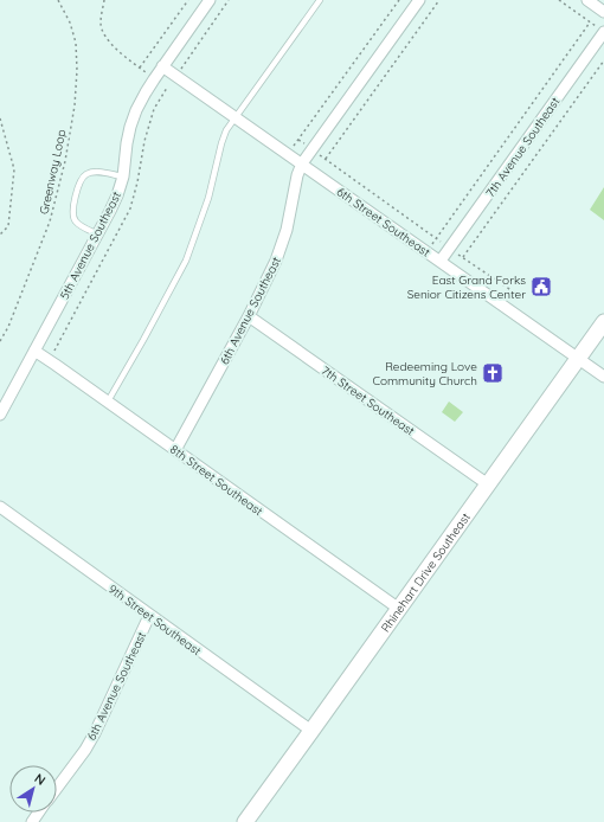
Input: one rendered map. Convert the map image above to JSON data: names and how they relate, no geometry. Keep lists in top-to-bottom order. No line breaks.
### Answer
{"streets":{"street":["7th Avenue Southeast","6th Street Southeast","5th Avenue Southeast","6th Avenue Southeast","7th Street Southeast","8th Street Southeast","Rhinehart Drive Southeast","9th Street Southeast"],"path":["Greenway Loop"]},"crossings":[["7th Avenue Southeast","6th Street Southeast"],["6th Street Southeast","5th Avenue Southeast"],["6th Street Southeast","6th Avenue Southeast"],["6th Street Southeast","Rhinehart Drive Southeast"],["5th Avenue Southeast","8th Street Southeast"],["6th Avenue Southeast","7th Street Southeast"],["6th Avenue Southeast","8th Street Southeast"],["6th Avenue Southeast","9th Street Southeast"],["7th Street Southeast","Rhinehart Drive Southeast"],["8th Street Southeast","Rhinehart Drive Southeast"],["Rhinehart Drive Southeast","9th Street Southeast"]],"places":{"public building":["East Grand Forks Senior Citizens Center"],"church":["Redeeming Love Community Church"]},"north":"top right"}
